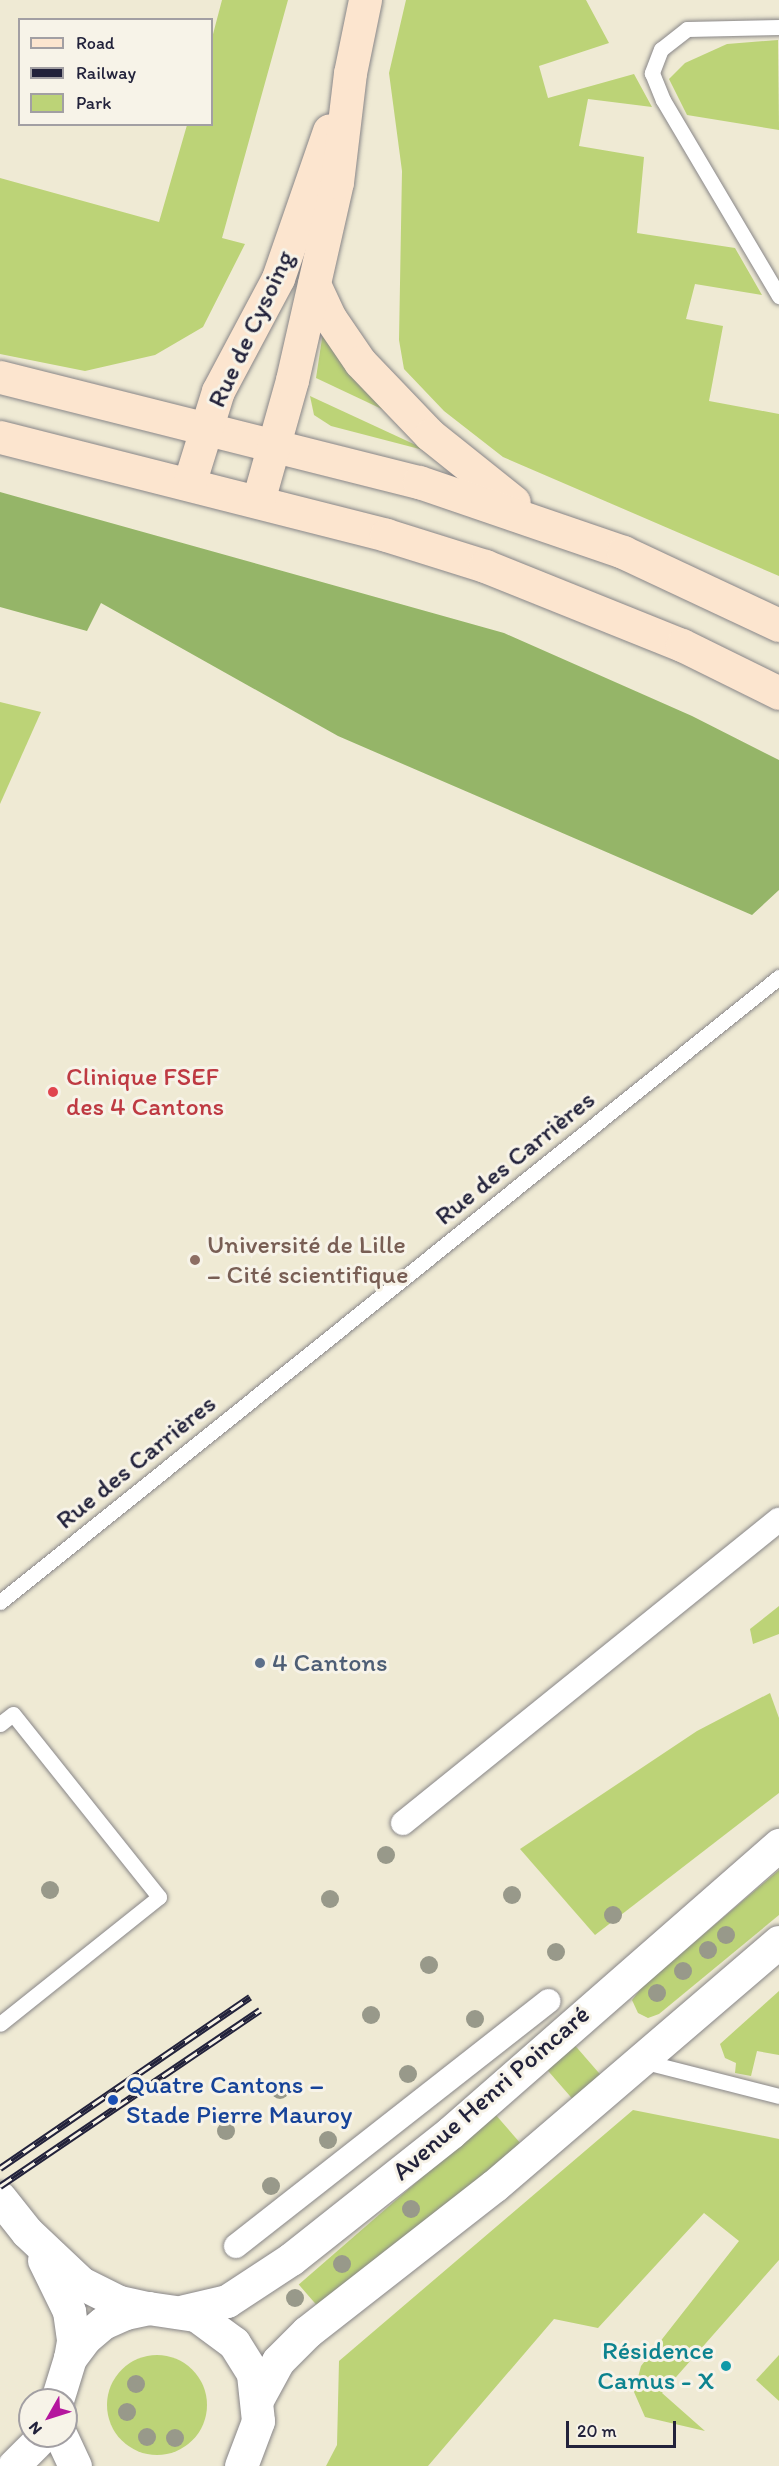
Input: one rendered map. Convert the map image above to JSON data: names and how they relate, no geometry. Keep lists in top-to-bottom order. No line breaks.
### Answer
{"streets":{"main road":["Rue de Cysoing"],"street":["Avenue Henri Poincaré"],"lane":["Rue des Carrières"]},"places":["Clinique FSEF des 4 Cantons","Université de Lille ‐ Cité scientifique","4 Cantons","Quatre Cantons – Stade Pierre Mauroy","Résidence Camus - X"],"legend":["Road","Railway","Park"],"scale_bar":"20 m","north":"bottom left"}
